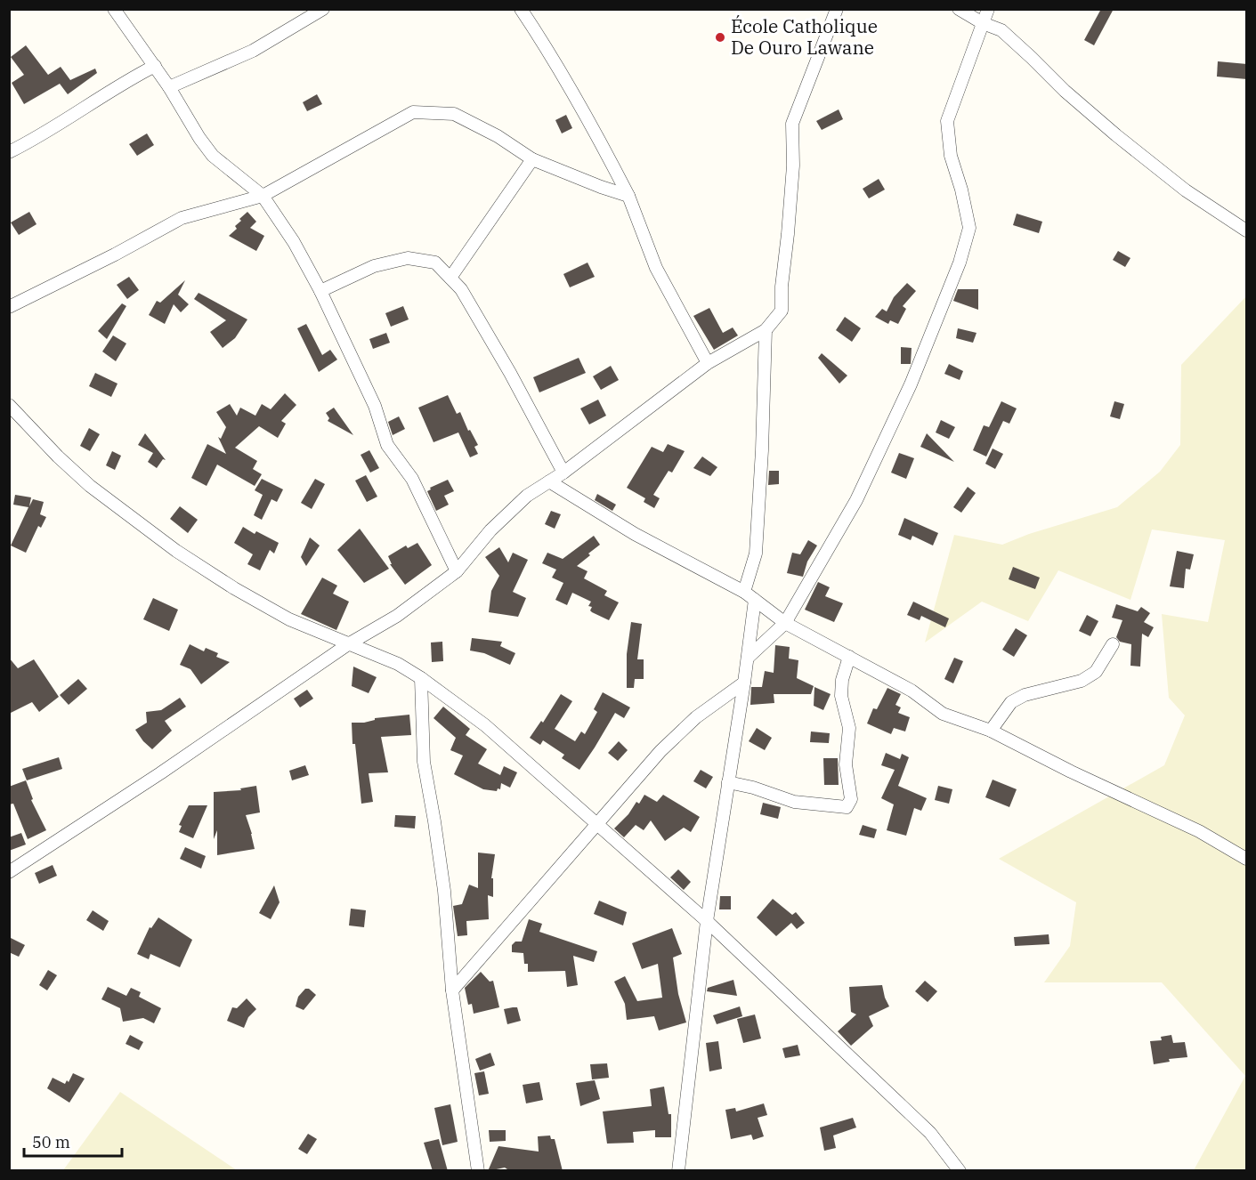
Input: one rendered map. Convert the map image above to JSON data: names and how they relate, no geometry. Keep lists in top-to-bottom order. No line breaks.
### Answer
{"places":["École Catholique De Ouro Lawane"],"scale_bar":"50 m"}
